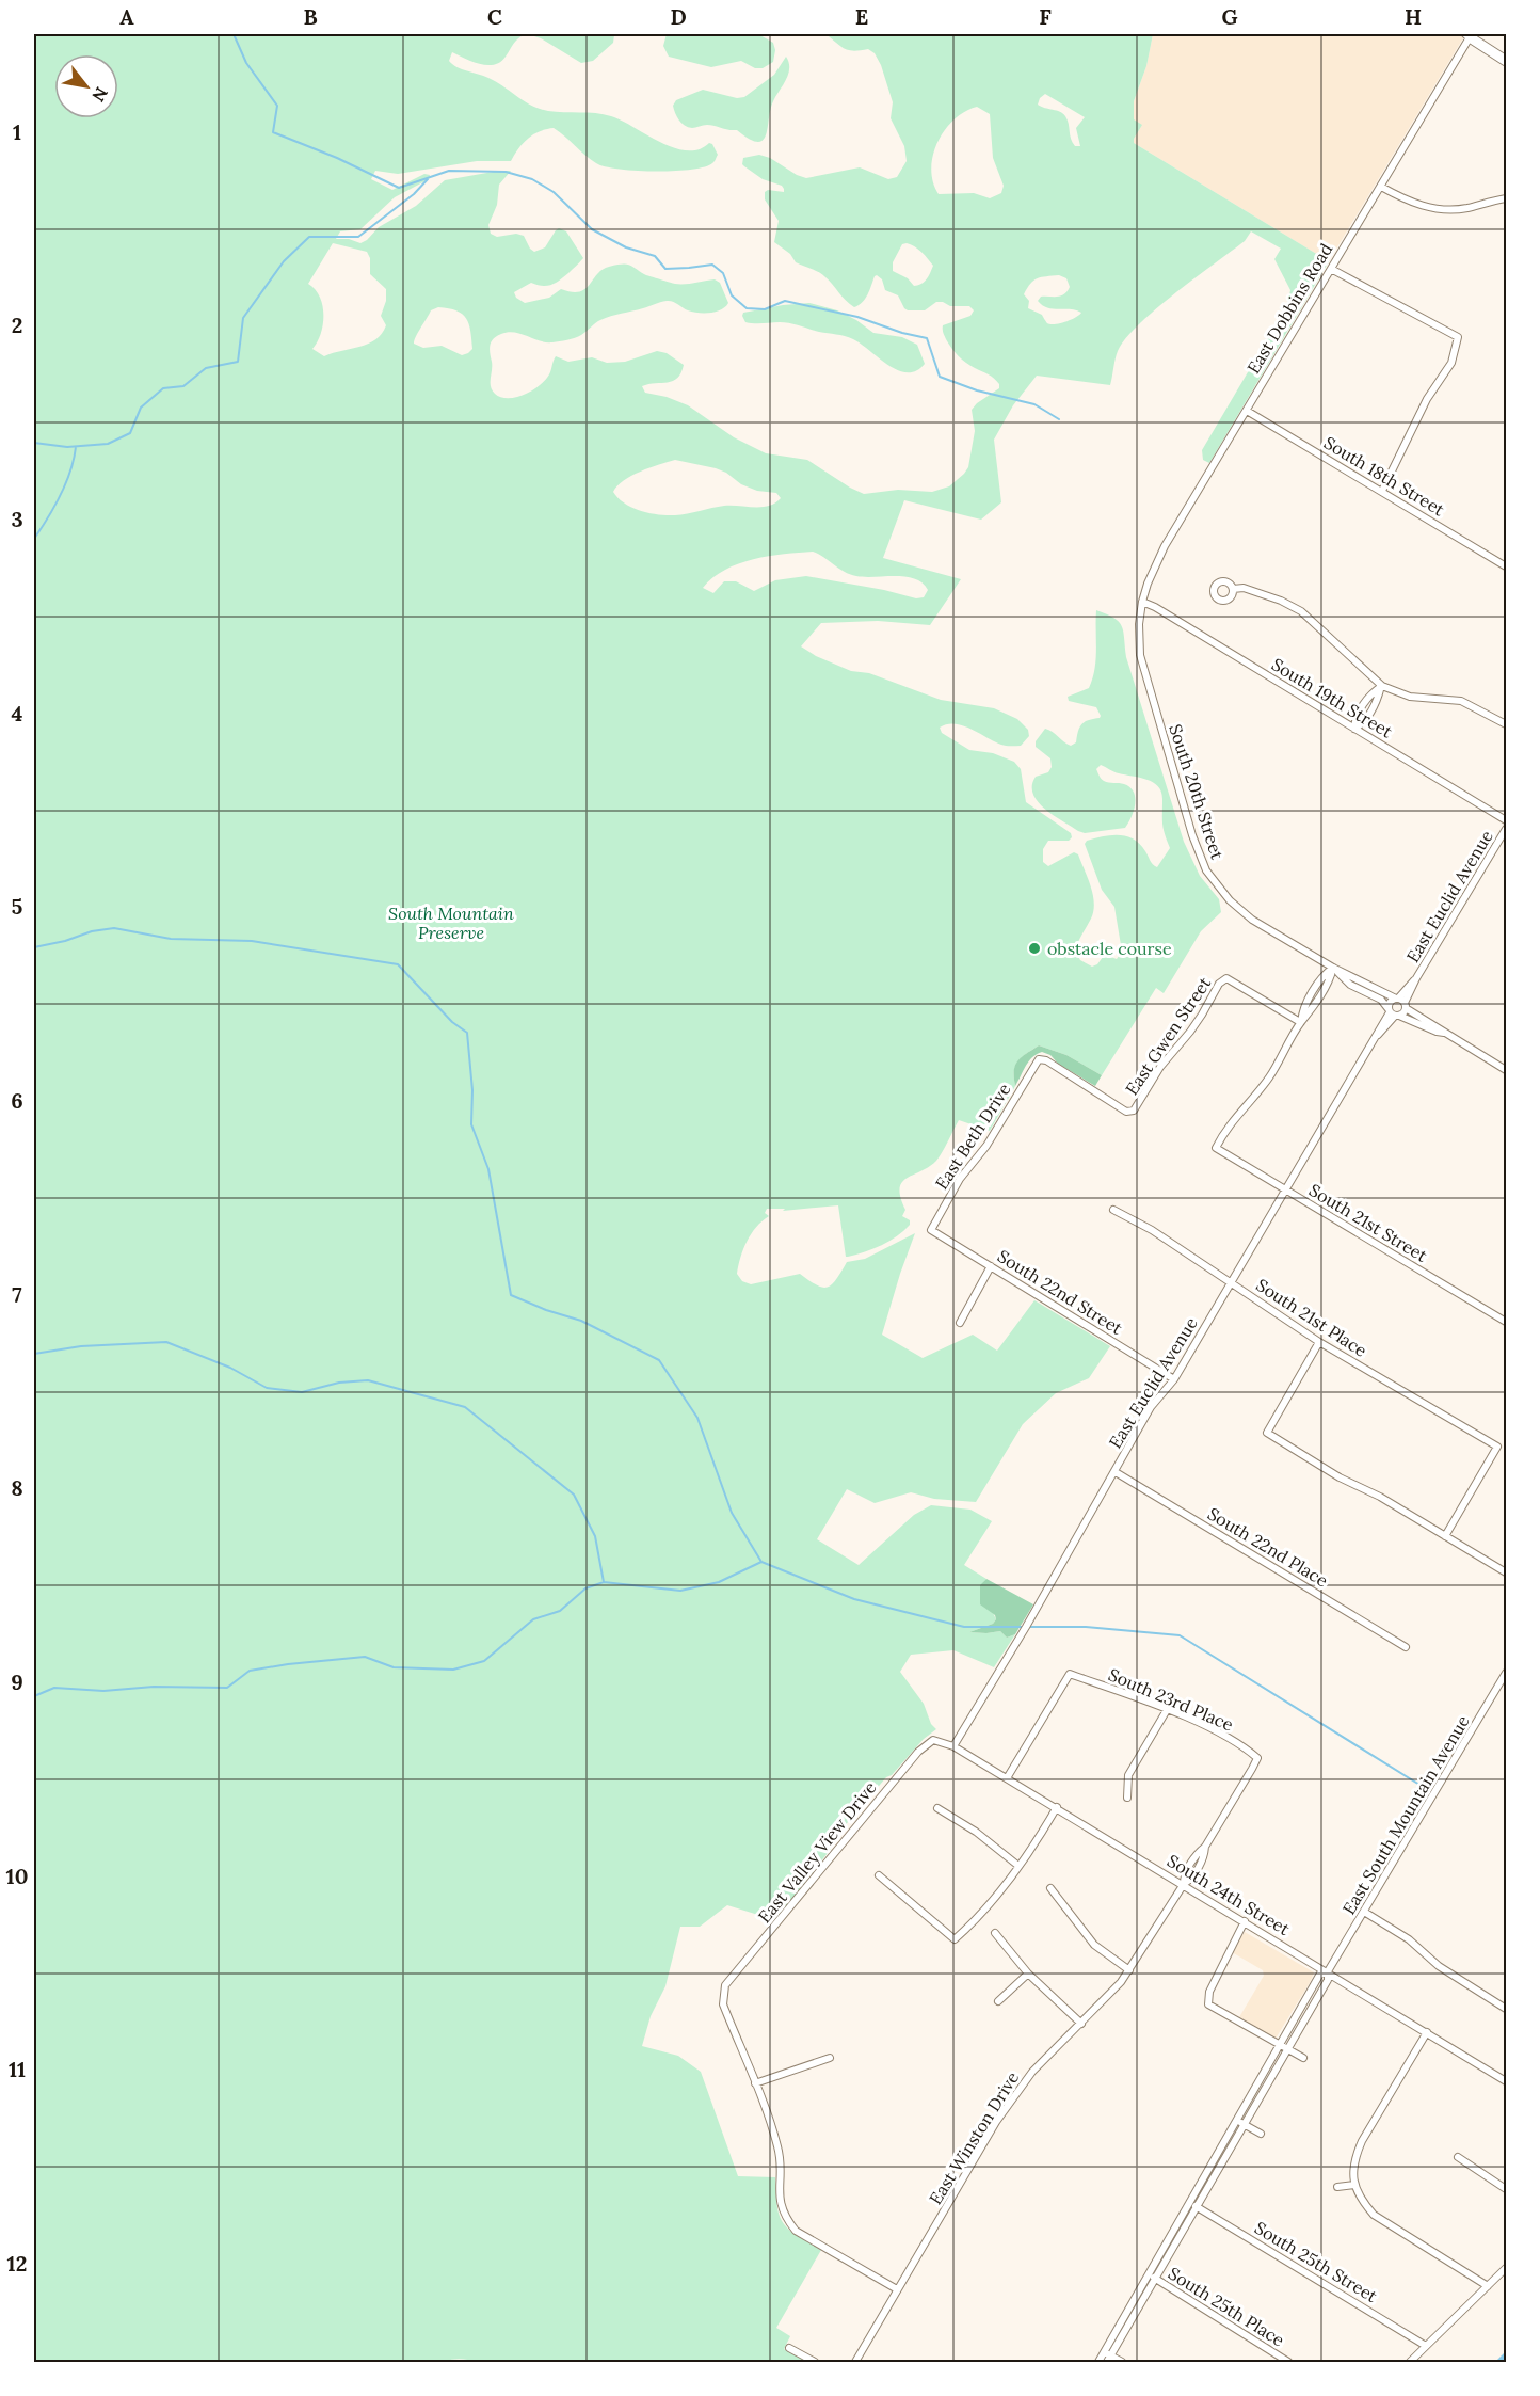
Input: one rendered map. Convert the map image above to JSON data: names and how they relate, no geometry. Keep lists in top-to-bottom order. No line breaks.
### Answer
{"streets":{"street":["East Dobbins Road","South 18th Street","South 19th Street","South 20th Street","East Euclid Avenue","East Gwen Street","East Beth Drive","South 21st Street","South 22nd Street","South 21st Place","South 22nd Place","South 23rd Place","East South Mountain Avenue","East Valley View Drive","South 24th Street","East Winston Drive","South 25th Street","South 25th Place"]},"crossings":[["East Dobbins Road","South 18th Street"],["East Dobbins Road","South 19th Street"],["East Dobbins Road","South 20th Street"],["South 19th Street","South 20th Street"],["South 20th Street","East Euclid Avenue"],["East Euclid Avenue","South 21st Street"],["East Euclid Avenue","South 22nd Street"],["East Euclid Avenue","South 21st Place"],["East Euclid Avenue","South 22nd Place"],["East Euclid Avenue","South 24th Street"],["East Gwen Street","East Beth Drive"],["East Gwen Street","South 21st Street"],["East Beth Drive","South 22nd Street"],["South 23rd Place","South 24th Street"],["South 23rd Place","East Winston Drive"],["East South Mountain Avenue","South 24th Street"],["East South Mountain Avenue","South 25th Street"],["East South Mountain Avenue","South 25th Place"],["East Valley View Drive","South 24th Street"],["South 24th Street","East Winston Drive"]],"parks":["South Mountain Preserve"],"places":["obstacle course"],"north":"bottom right","grid":{"columns":["A","B","C","D","E","F","G","H"],"rows":["1","2","3","4","5","6","7","8","9","10","11","12"]}}
